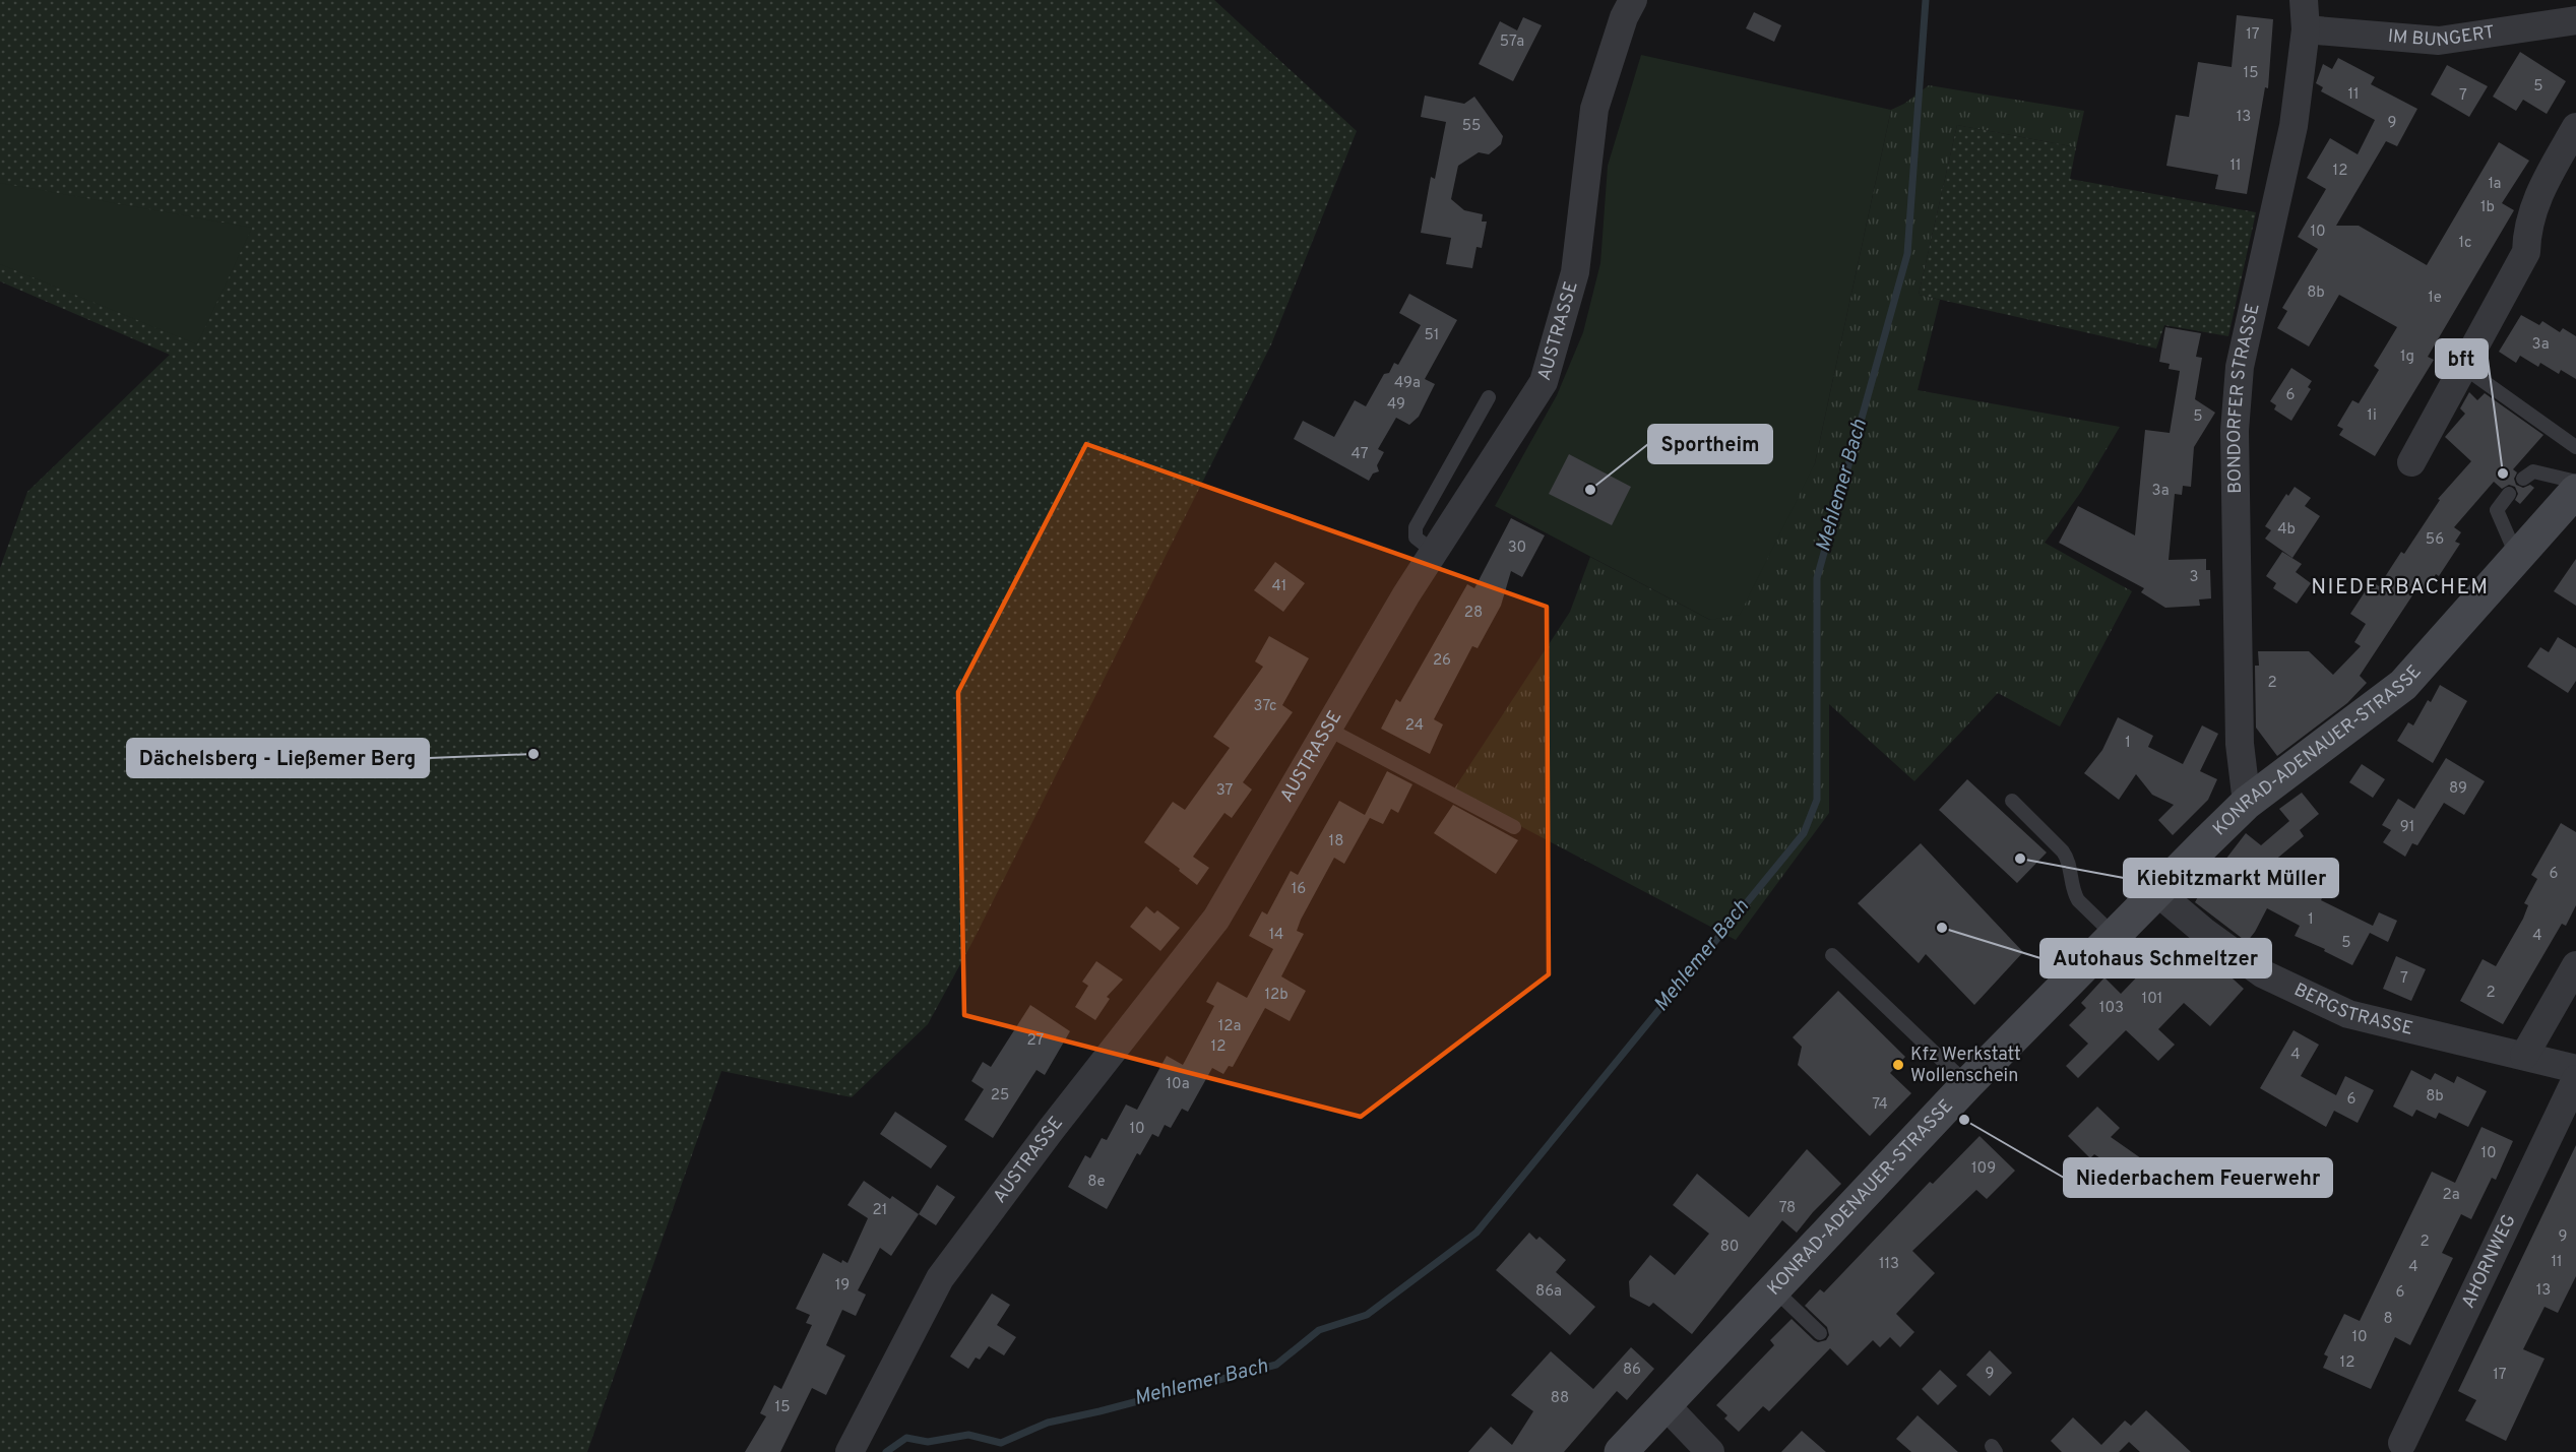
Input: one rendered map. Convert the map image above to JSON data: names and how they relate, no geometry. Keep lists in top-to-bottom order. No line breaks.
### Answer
{"streets":{"main road":["KONRAD-ADENAUER-STRASSE"],"street":["IM BUNGERT","AUSTRASSE","BONDORFER STRASSE","BERGSTRASSE","AHORNWEG"]},"crossings":[["IM BUNGERT","BONDORFER STRASSE"],["BONDORFER STRASSE","KONRAD-ADENAUER-STRASSE"],["KONRAD-ADENAUER-STRASSE","BERGSTRASSE"]],"districts":["NIEDERBACHEM"],"water":["Mehlemer Bach"],"places":["bft","Sportheim","Dächelsberg - Ließemer Berg","Kiebitzmarkt Müller","Autohaus Schmeltzer","Kfz Werkstatt Wollenschein","Niederbachem Feuerwehr"],"house_numbers":["17","57a","15","5","11","7","13","9","55","11","12","1a","1b","10","1c","8b","1e","51","3a","1g","49a","6","49","1i","5","47","3a","4b","56","30","3","41","28","26","2","37c","24","1","89","37","91","18","6","16","1","14","4","5","7","2","12b","101","103","12a","27","12","4","10a","25","8b","6","74","10","10","109","8e","2a","78","21","9","2","80","11","113","4","19","13","86a","6","8","10","12","86","9","17","88","15"]}
